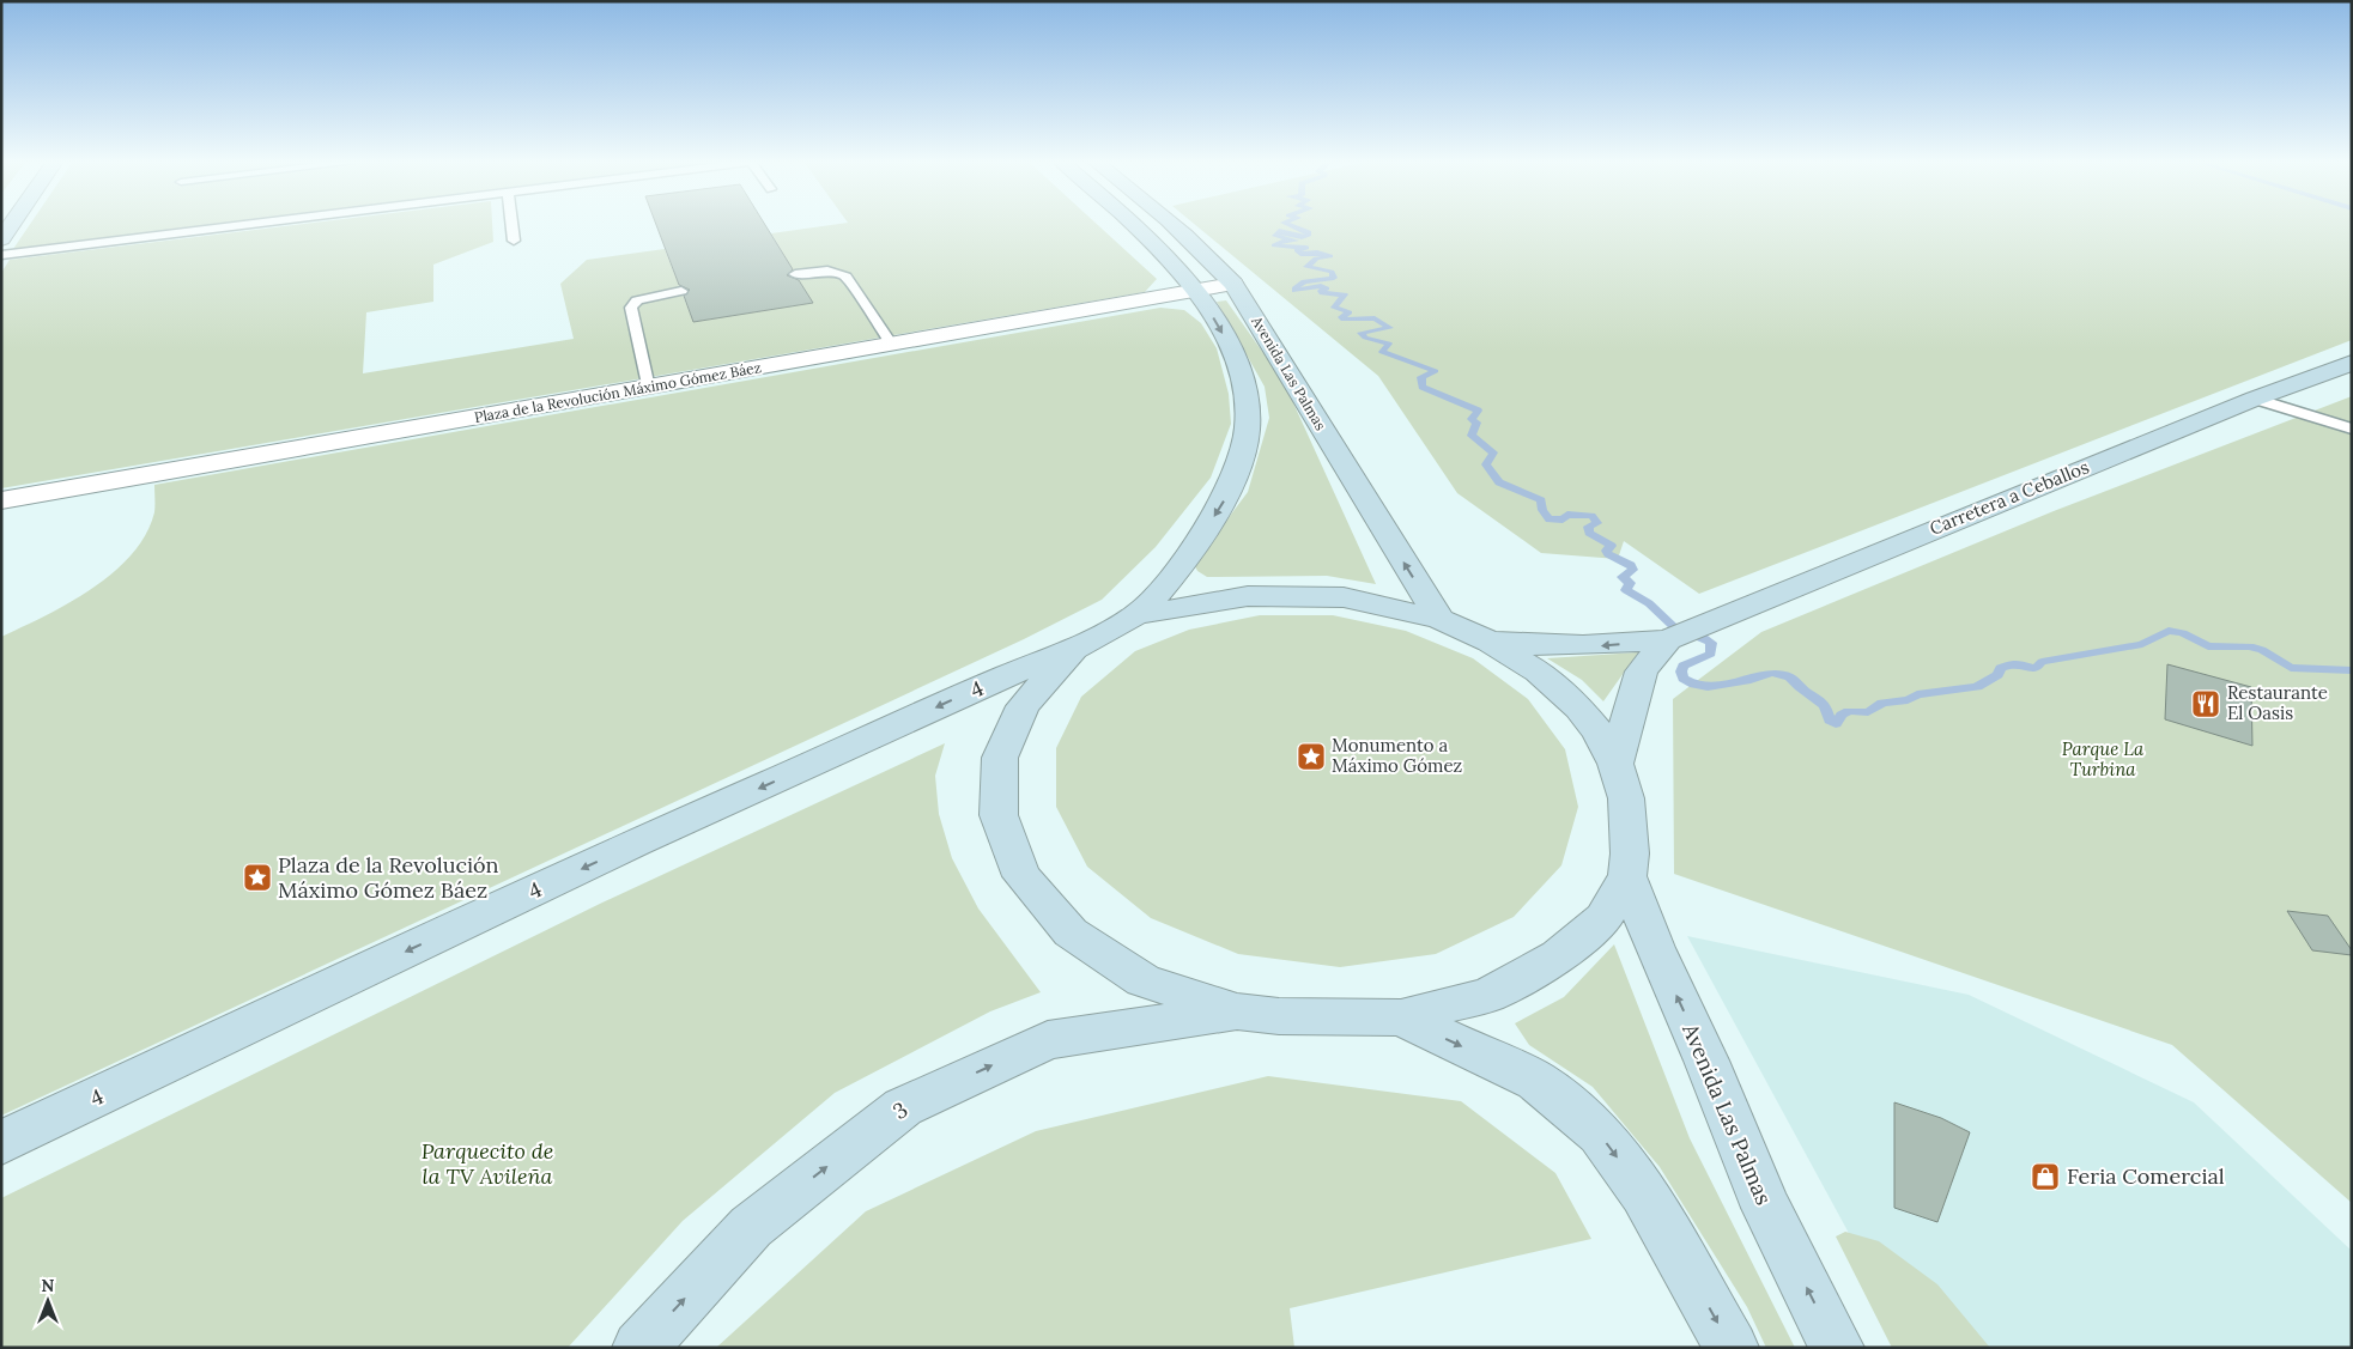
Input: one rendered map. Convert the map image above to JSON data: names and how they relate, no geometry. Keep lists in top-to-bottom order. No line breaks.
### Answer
{"streets":{"main road":["Avenida Las Palmas","Carretera a Ceballos","4","3"],"street":["Plaza de la Revolución Máximo Gómez Báez"]},"crossings":[["Avenida Las Palmas","Plaza de la Revolución Máximo Gómez Báez"]],"one_way":["4","3"],"parks":["Parque La Turbina","Parquecito de la TV Avileña"],"places":{"restaurant":["Restaurante El Oasis"],"place":["Monumento a Máximo Gómez","Plaza de la Revolución Máximo Gómez Báez"],"shop":["Feria Comercial"]},"north":"top"}
